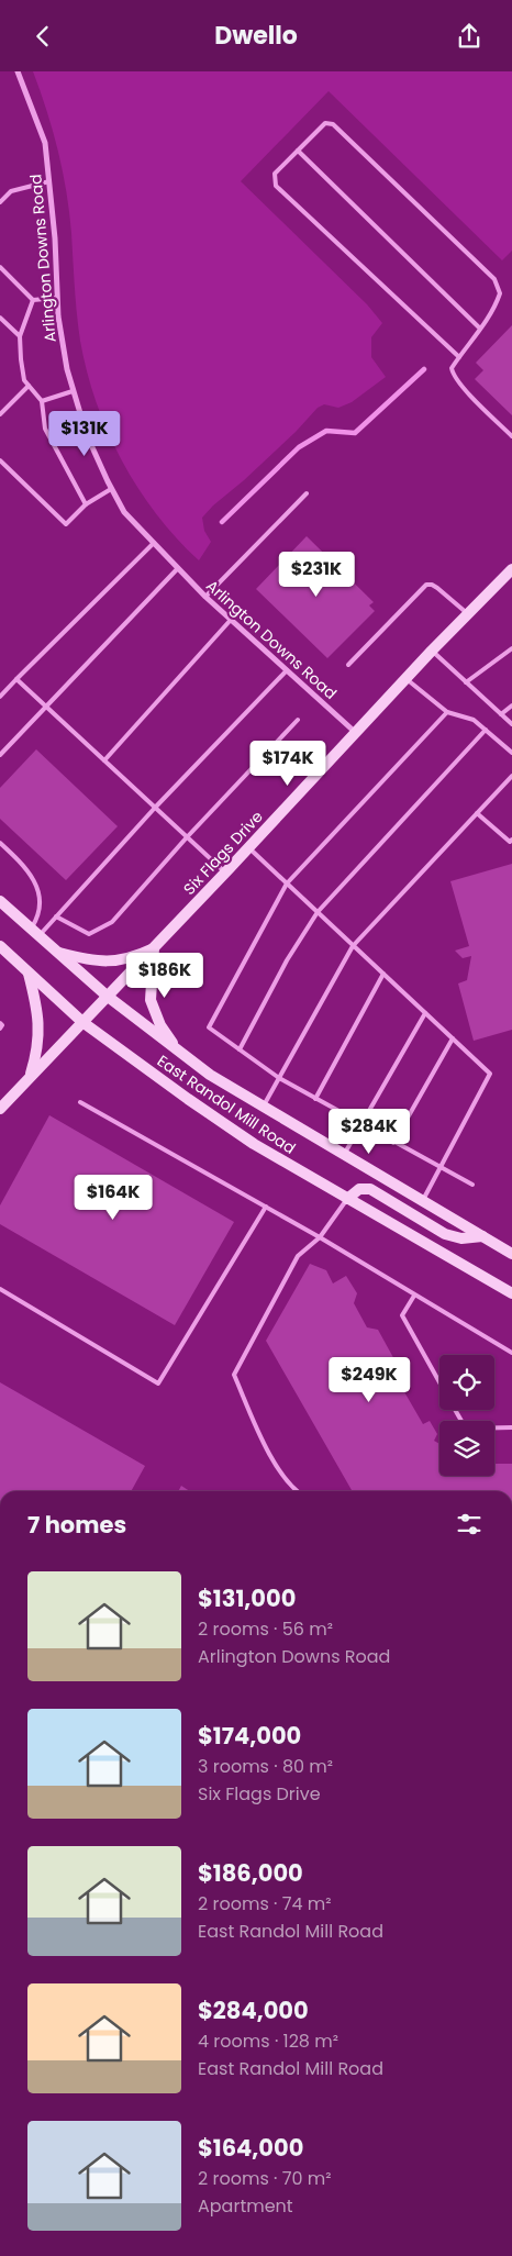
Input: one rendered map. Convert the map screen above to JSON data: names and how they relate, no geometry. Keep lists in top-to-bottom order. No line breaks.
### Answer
{"streets":{"main road":["Six Flags Drive","East Randol Mill Road"],"street":["Arlington Downs Road"]},"crossings":[["Arlington Downs Road","Six Flags Drive"],["Six Flags Drive","East Randol Mill Road"]],"page":{"header":"Dwello","price":["$131K","$231K","$174K","$186K","$284K","$164K","$249K"],"heading":"7 homes","list":[{"name":"$131,000","note":"2 rooms · 56 m² · Arlington Downs Road"},{"name":"$174,000","note":"3 rooms · 80 m² · Six Flags Drive"},{"name":"$186,000","note":"2 rooms · 74 m² · East Randol Mill Road"},{"name":"$284,000","note":"4 rooms · 128 m² · East Randol Mill Road"},{"name":"$164,000","note":"2 rooms · 70 m² · Apartment"}]}}
